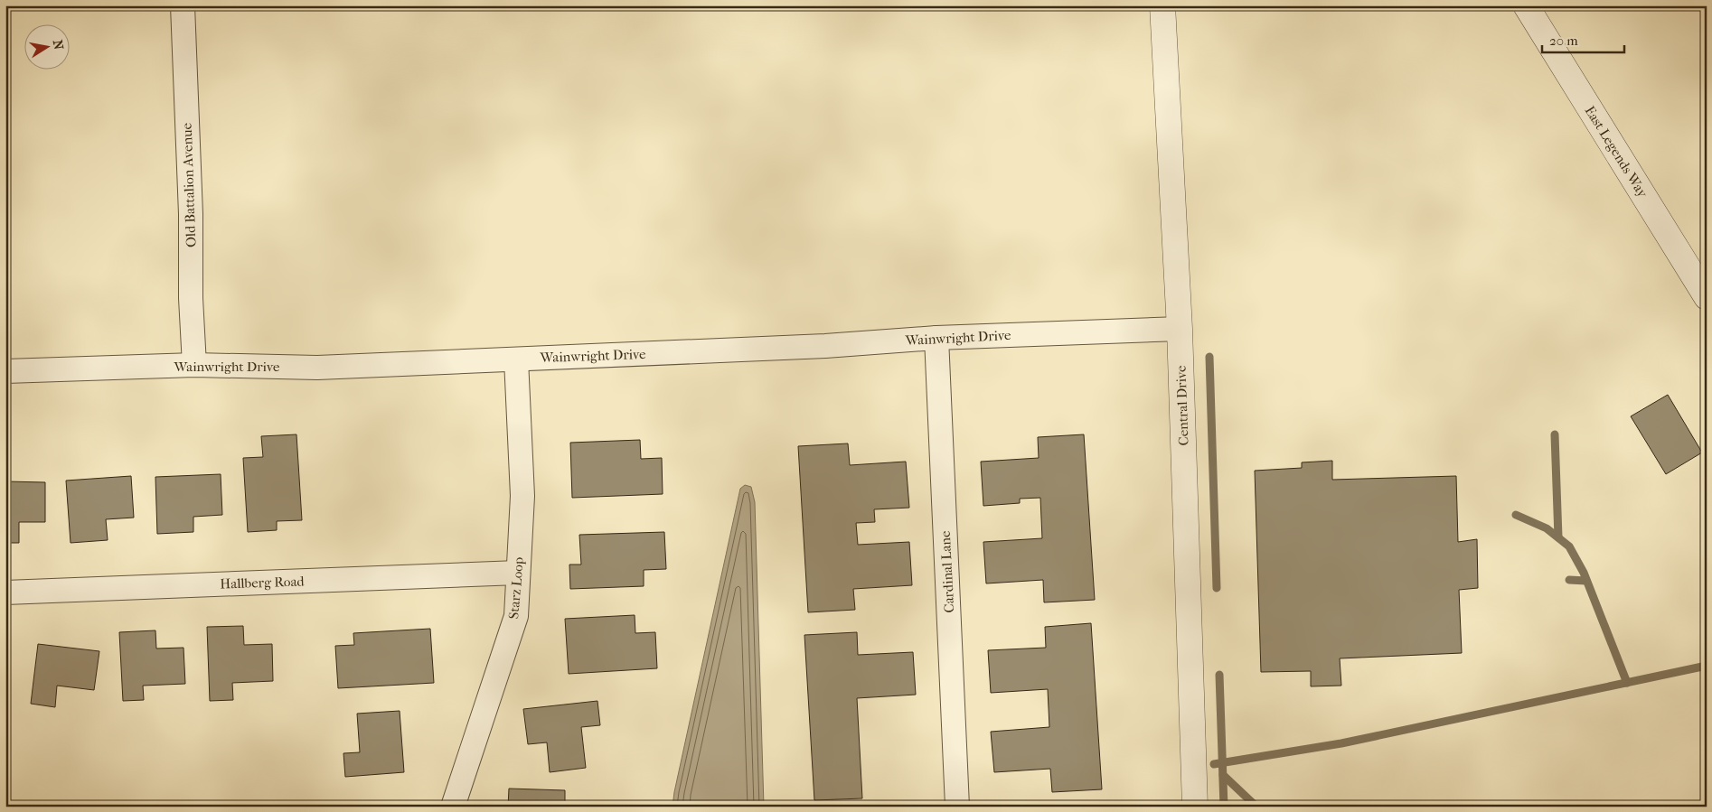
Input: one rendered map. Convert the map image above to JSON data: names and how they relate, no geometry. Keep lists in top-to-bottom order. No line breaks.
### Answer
{"streets":{"street":["East Legends Way","Old Battalion Avenue","Wainwright Drive","Central Drive","Cardinal Lane","Hallberg Road","Starz Loop"]},"crossings":[["Old Battalion Avenue","Wainwright Drive"],["Wainwright Drive","Central Drive"],["Wainwright Drive","Cardinal Lane"],["Wainwright Drive","Starz Loop"],["Hallberg Road","Starz Loop"]],"scale_bar":"20 m","north":"right"}
